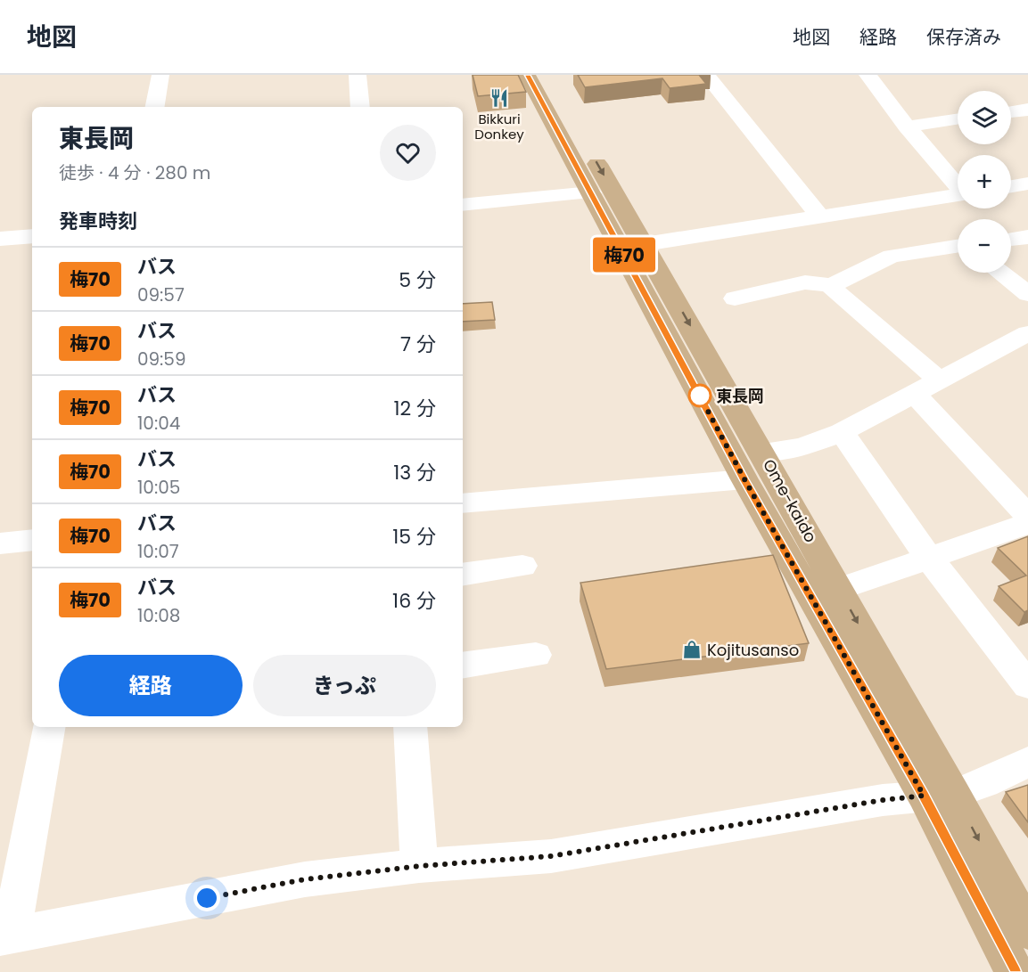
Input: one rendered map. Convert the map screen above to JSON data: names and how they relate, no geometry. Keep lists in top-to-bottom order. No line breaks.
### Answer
{"streets":{"main road":["Ome-kaido"]},"places":{"restaurant":["Bikkuri Donkey"],"other":["東長岡"],"shop":["Kojitusanso"]},"lines":["bus line 梅70"],"page":{"header":"地図","nav":["地図","経路","保存済み"],"on_map":"梅70","map_buttons":["+","−"],"heading":[["東長岡","徒歩 · 4 分 · 280 m"],"発車時刻"],"list":[{"mark":"梅70","name":"バス","note":"09:57","value":"5 分"},{"mark":"梅70","name":"バス","note":"09:59","value":"7 分"},{"mark":"梅70","name":"バス","note":"10:04","value":"12 分"},{"mark":"梅70","name":"バス","note":"10:05","value":"13 分"},{"mark":"梅70","name":"バス","note":"10:07","value":"15 分"},{"mark":"梅70","name":"バス","note":"10:08","value":"16 分"}],"buttons":["経路","きっぷ"]}}
